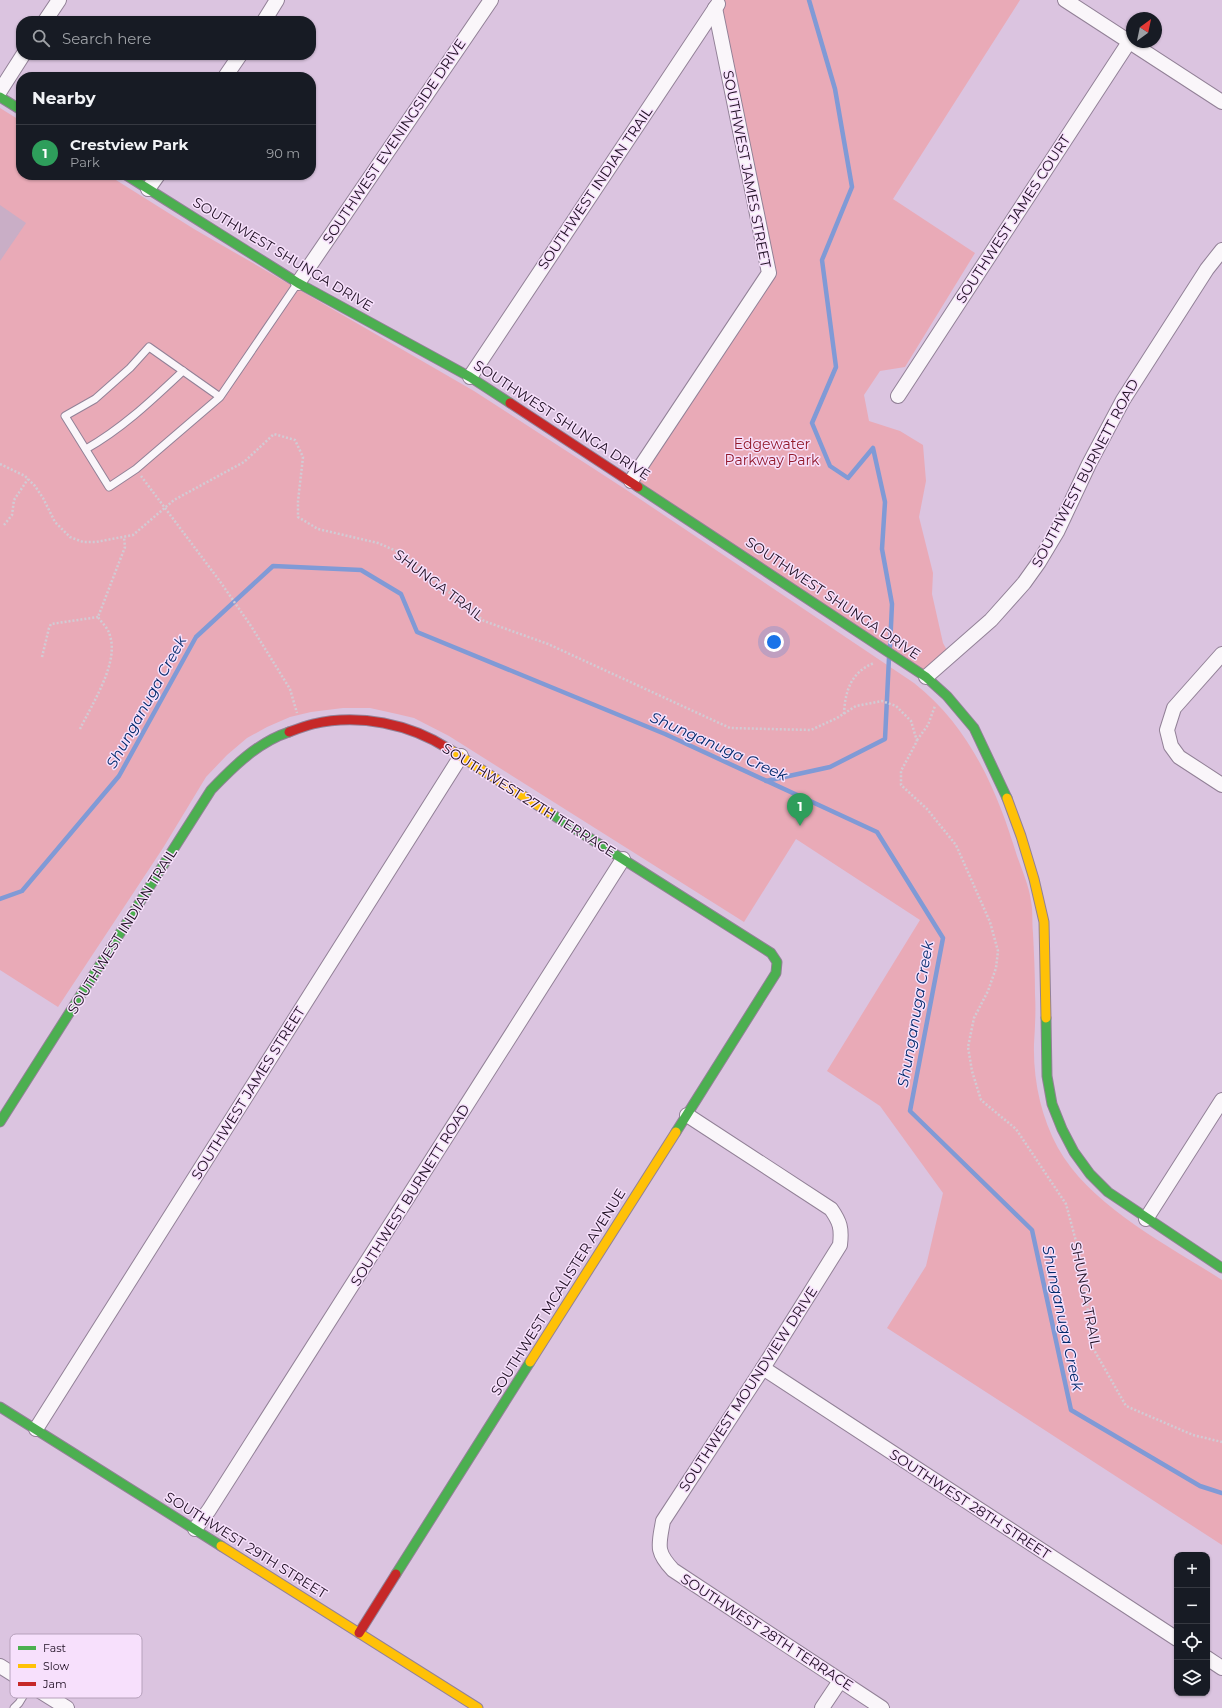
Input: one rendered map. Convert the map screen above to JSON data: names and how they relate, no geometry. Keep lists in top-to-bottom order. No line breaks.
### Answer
{"streets":{"street":["SOUTHWEST EVENINGSIDE DRIVE","SOUTHWEST JAMES STREET","SOUTHWEST INDIAN TRAIL","SOUTHWEST JAMES COURT","SOUTHWEST SHUNGA DRIVE","SOUTHWEST BURNETT ROAD","SOUTHWEST 27TH TERRACE","SOUTHWEST MCALISTER AVENUE","SOUTHWEST MOUNDVIEW DRIVE","SOUTHWEST 28TH STREET","SOUTHWEST 29TH STREET","SOUTHWEST 28TH TERRACE"],"path":["SHUNGA TRAIL"]},"crossings":[["SOUTHWEST EVENINGSIDE DRIVE","SOUTHWEST SHUNGA DRIVE"],["SOUTHWEST JAMES STREET","SOUTHWEST INDIAN TRAIL"],["SOUTHWEST JAMES STREET","SOUTHWEST SHUNGA DRIVE"],["SOUTHWEST JAMES STREET","SOUTHWEST 27TH TERRACE"],["SOUTHWEST JAMES STREET","SOUTHWEST 29TH STREET"],["SOUTHWEST INDIAN TRAIL","SOUTHWEST SHUNGA DRIVE"],["SOUTHWEST INDIAN TRAIL","SOUTHWEST 27TH TERRACE"],["SOUTHWEST SHUNGA DRIVE","SOUTHWEST BURNETT ROAD"],["SOUTHWEST BURNETT ROAD","SOUTHWEST 27TH TERRACE"],["SOUTHWEST BURNETT ROAD","SOUTHWEST 29TH STREET"],["SOUTHWEST 27TH TERRACE","SOUTHWEST MCALISTER AVENUE"],["SOUTHWEST MCALISTER AVENUE","SOUTHWEST MOUNDVIEW DRIVE"],["SOUTHWEST MCALISTER AVENUE","SOUTHWEST 29TH STREET"],["SOUTHWEST MOUNDVIEW DRIVE","SOUTHWEST 28TH STREET"],["SOUTHWEST MOUNDVIEW DRIVE","SOUTHWEST 28TH TERRACE"]],"water":["Shunganuga Creek"],"parks":["Edgewater Parkway Park"],"legend":["Fast","Slow","Jam"],"north":"top right","page":{"search":"Search here","heading":"Nearby","list":[{"mark":"1","name":"Crestview Park","note":"Park","value":"90 m"}],"pins":"1","map_buttons":["+","−"]}}
